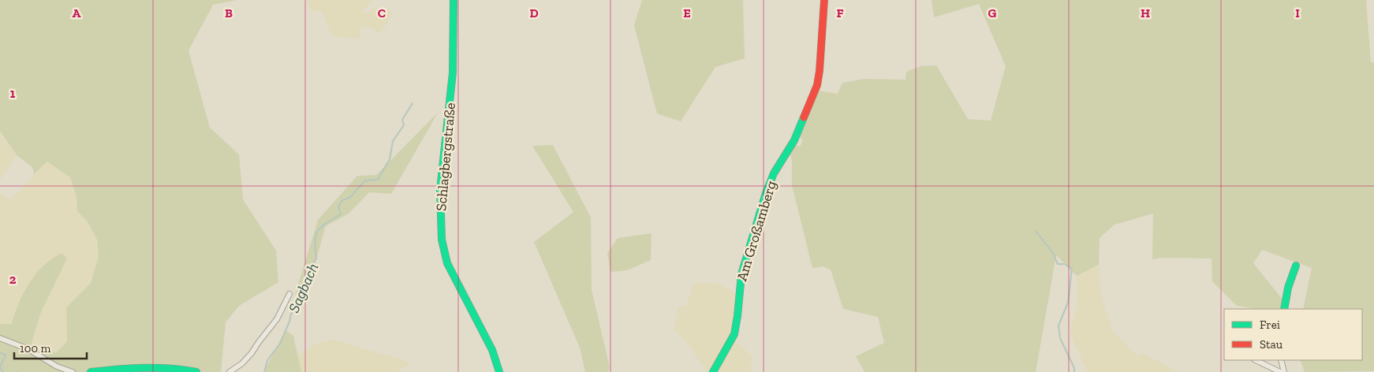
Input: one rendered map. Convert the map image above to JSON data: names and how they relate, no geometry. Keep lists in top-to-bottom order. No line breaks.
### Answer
{"streets":{"street":["Schlagbergstraße","Am Großamberg"]},"water":["Sagbach"],"legend":["Frei","Stau"],"scale_bar":"100 m","grid":{"columns":["A","B","C","D","E","F","G","H","I"],"rows":["1","2"]}}
